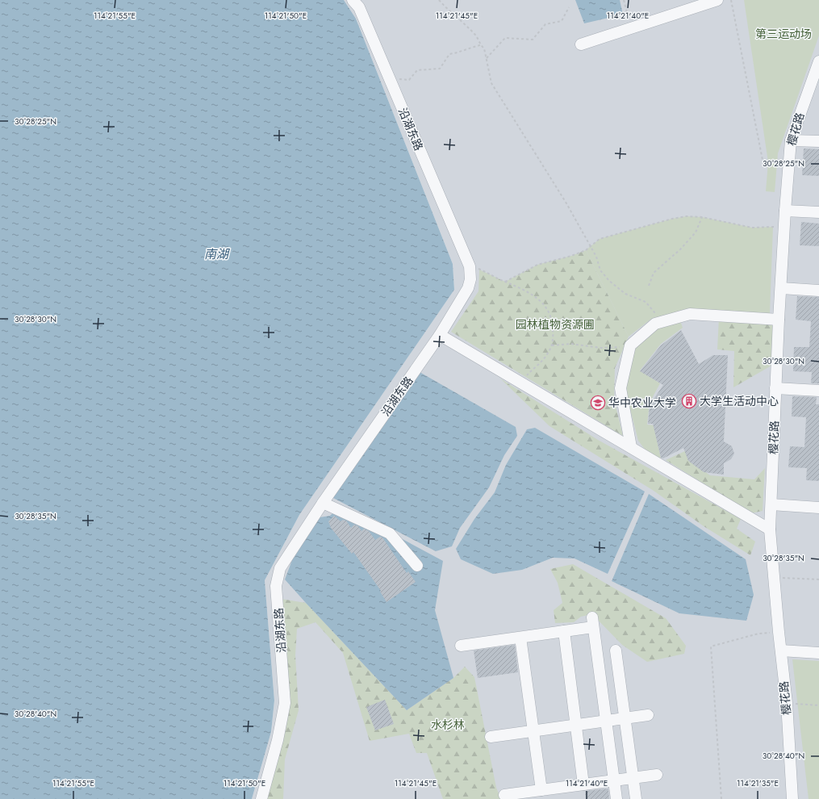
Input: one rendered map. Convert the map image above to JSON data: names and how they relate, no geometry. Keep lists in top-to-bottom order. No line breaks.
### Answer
{"streets":{"street":["沿湖东路","樱花路"]},"water":["南湖"],"parks":["第三运动场","园林植物资源圃","水杉林"],"places":{"building":["大学生活动中心"],"school or university":["华中农业大学"]},"coordinates":["114°21'55\"E","114°21'50\"E","114°21'45\"E","114°21'40\"E","30°28'25\"N","30°28'30\"N","30°28'35\"N","30°28'40\"N","114°21'35\"E"]}
